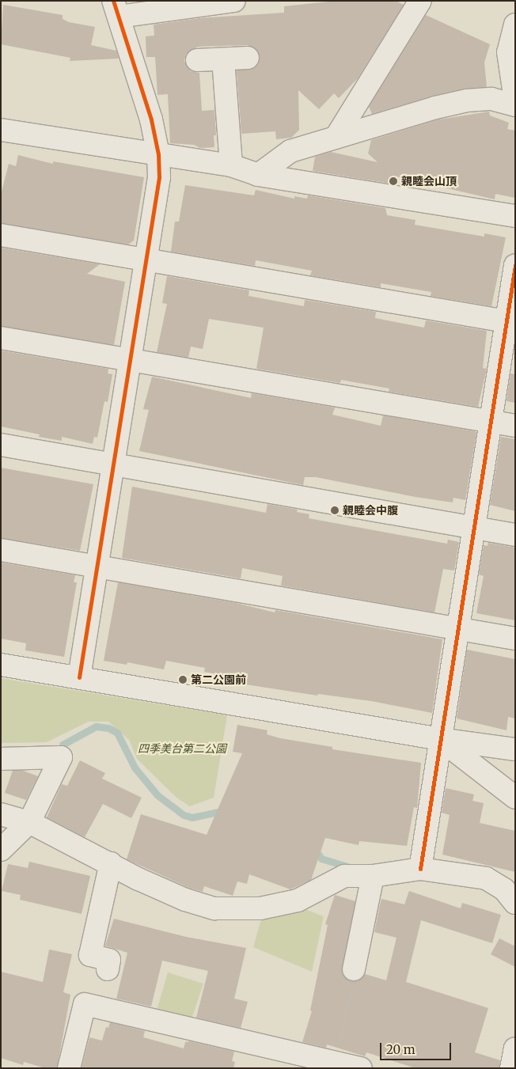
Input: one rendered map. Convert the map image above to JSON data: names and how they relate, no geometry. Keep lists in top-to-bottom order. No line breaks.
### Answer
{"parks":["四季美台第二公園"],"places":["親睦会山頂","親睦会中腹","第二公園前"],"scale_bar":"20 m"}
